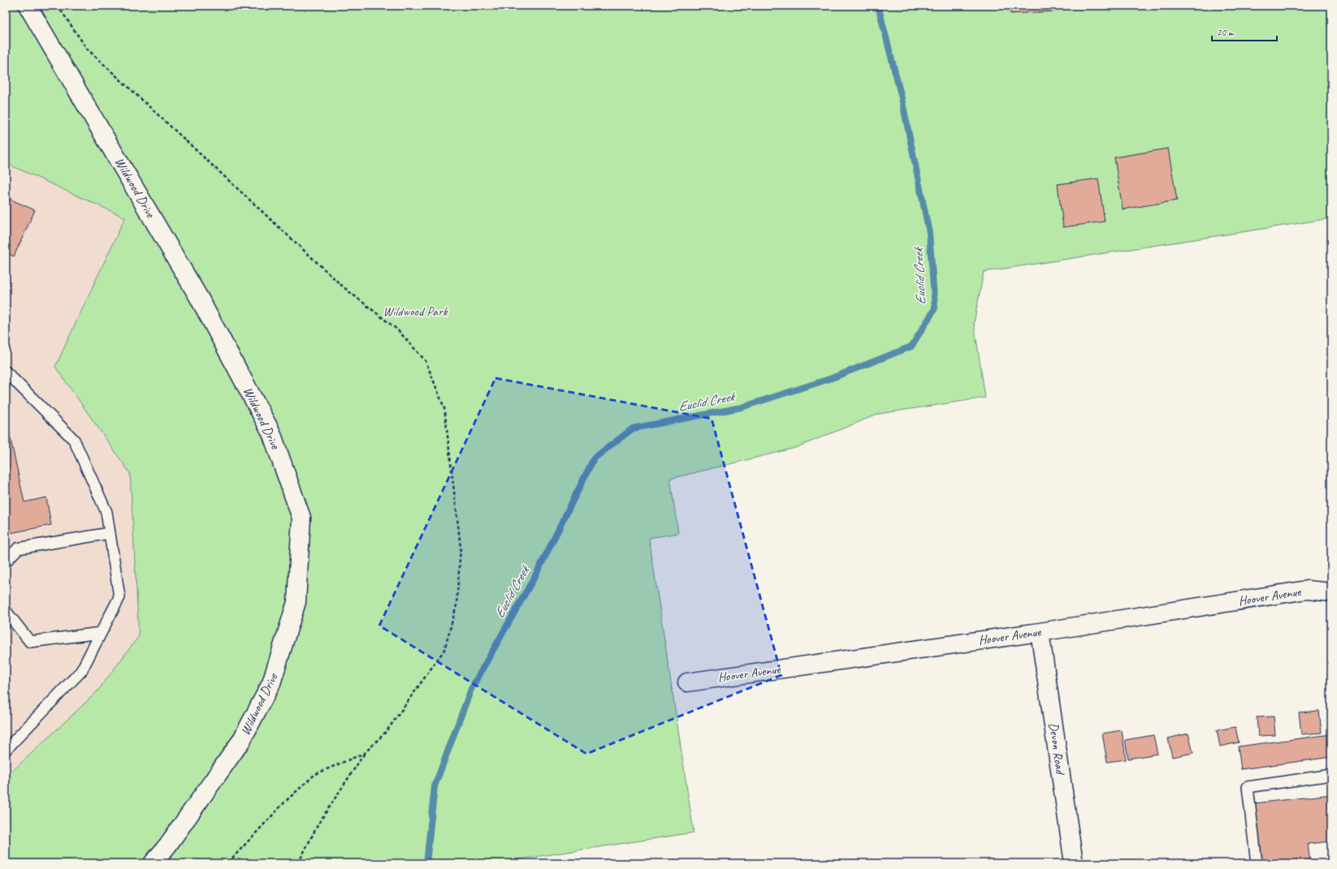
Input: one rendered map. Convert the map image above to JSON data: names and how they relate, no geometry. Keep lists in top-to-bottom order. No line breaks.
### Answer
{"streets":{"street":["Wildwood Drive","Hoover Avenue","Devon Road"]},"crossings":[["Hoover Avenue","Devon Road"]],"water":["Euclid Creek"],"parks":["Wildwood Park"],"scale_bar":"20 m"}
